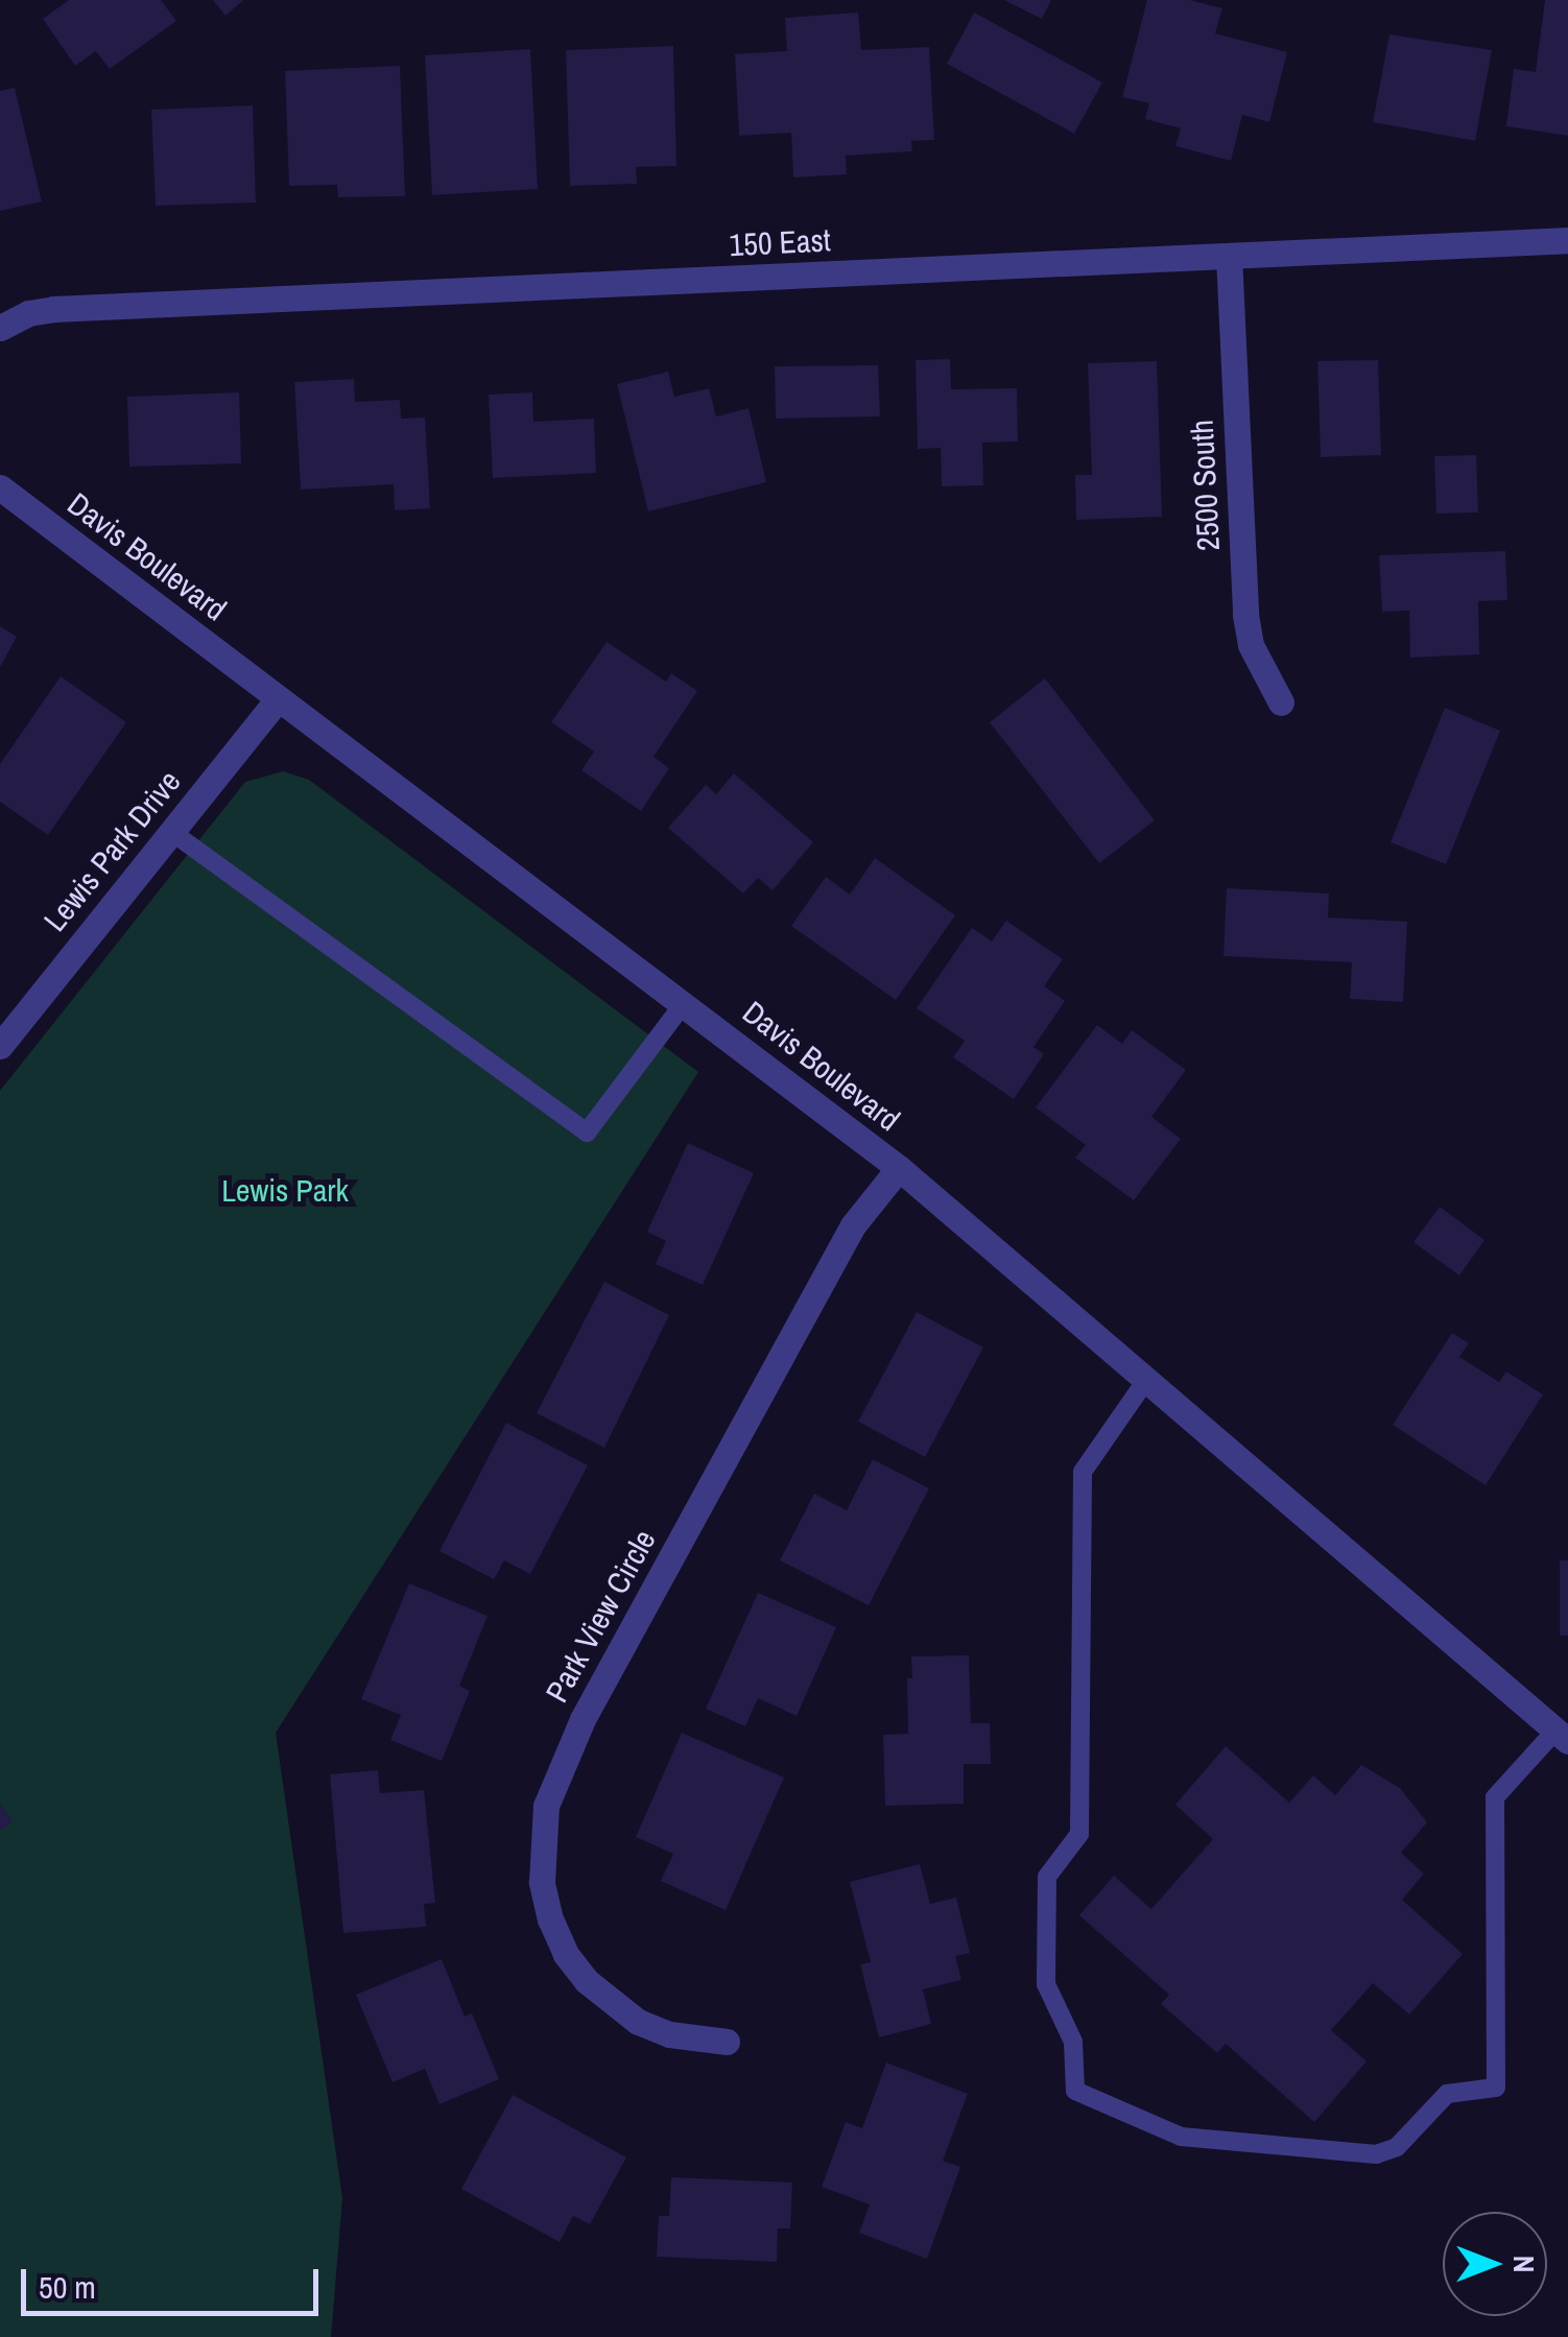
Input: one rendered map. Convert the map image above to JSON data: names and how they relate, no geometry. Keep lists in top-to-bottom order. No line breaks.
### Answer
{"streets":{"street":["150 East","2500 South","Davis Boulevard","Lewis Park Drive","Park View Circle"]},"crossings":[["150 East","2500 South"],["Davis Boulevard","Lewis Park Drive"],["Davis Boulevard","Park View Circle"]],"parks":["Lewis Park"],"scale_bar":"50 m","north":"right"}
